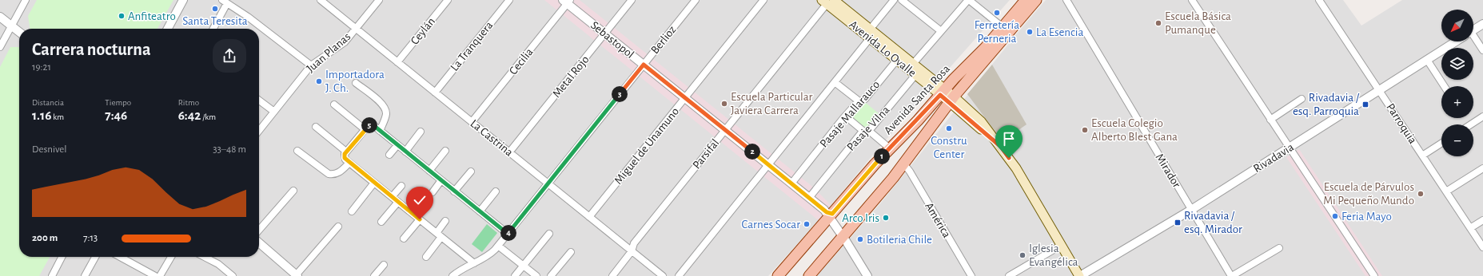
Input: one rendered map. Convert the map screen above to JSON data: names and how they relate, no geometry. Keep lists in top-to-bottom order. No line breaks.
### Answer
{"streets":{"main road":["Avenida Lo Ovalle","Avenida Santa Rosa"],"street":["Ceylán","Sebastopol","Berlioz","La Tranquera","Juan Planas","Cecilia","Metal Rojo","Pasaje Mallarauco","Parroquia","Pasaje Vilna","La Castrina","Miguel de Unamuno","Parsifal","Rivadavia","Mirador","América"]},"crossings":[["Ceylán","La Castrina"],["Sebastopol","Berlioz"],["Sebastopol","Cecilia"],["Sebastopol","Metal Rojo"],["Sebastopol","Avenida Santa Rosa"],["Sebastopol","Pasaje Mallarauco"],["Sebastopol","Pasaje Vilna"],["Sebastopol","Miguel de Unamuno"],["Sebastopol","Parsifal"],["Berlioz","La Castrina"],["La Tranquera","La Castrina"],["Avenida Lo Ovalle","Avenida Santa Rosa"],["Avenida Lo Ovalle","Pasaje Mallarauco"],["Avenida Lo Ovalle","Pasaje Vilna"],["Avenida Lo Ovalle","Parsifal"],["Avenida Lo Ovalle","Rivadavia"],["Juan Planas","La Castrina"],["Cecilia","La Castrina"],["Metal Rojo","La Castrina"],["Avenida Santa Rosa","América"],["Parroquia","Rivadavia"],["La Castrina","Miguel de Unamuno"],["La Castrina","Parsifal"],["Rivadavia","Mirador"]],"places":{"other":["Santa Teresita","Ferretería Perneria","Anfiteatro","Escuela Básica Pumanque","La Esencia","Importadora J. Ch.","Escuela Particular Javiera Carrera","Constru Center","Escuela Colegio Alberto Blest Gana","Escuela de Párvulos Mi Pequeño Mundo","Feria Mayo","Arco Iris","Carnes Socar","Botileria Chile","Iglesia Evangélica"],"transit":["Rivadavia / esq. Parroquia","Rivadavia / esq. Mirador"]},"north":"bottom left","page":{"map_buttons":["+","−"],"heading":["Carrera nocturna","19:21"],"stats":[["Distancia","1.16 km"],["Tiempo","7:46"],["Ritmo","6:42 /km"]],"pins":["3","5","2","1","4"],"chart":["Desnivel","33–48 m"],"list":[{"name":"200 m","note":"7:13"}]}}
